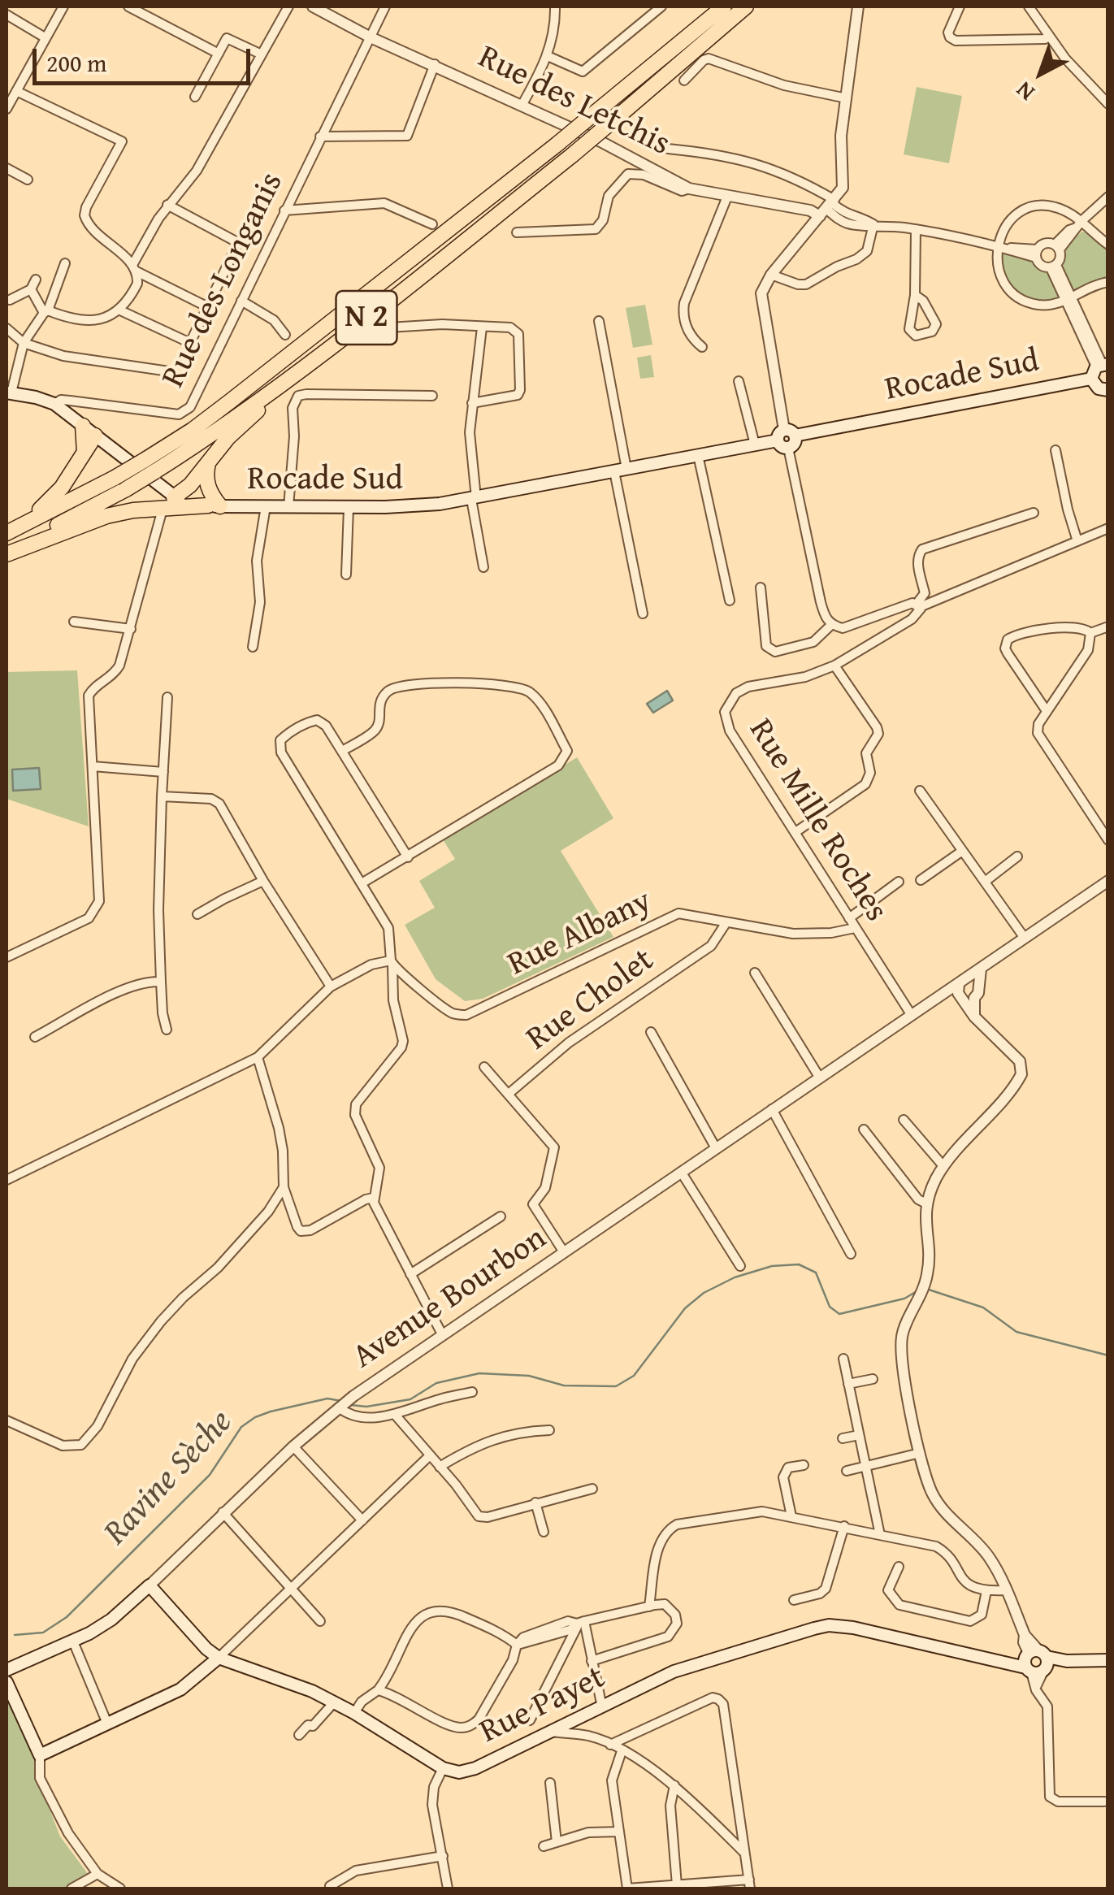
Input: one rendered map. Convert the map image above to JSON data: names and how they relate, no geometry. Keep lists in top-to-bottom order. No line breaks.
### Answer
{"streets":{"highway":["N 2"],"main road":["Rocade Sud","Avenue Bourbon","Rue Payet"],"street":["Rue des Letchis","Rue des Longanis","Rue Mille Roches","Rue Albany","Rue Cholet"]},"crossings":[["Rue des Letchis","Rue des Longanis"],["Rue Mille Roches","Rue Albany"],["Rue Mille Roches","Avenue Bourbon"],["Rue Albany","Rue Cholet"]],"water":["Ravine Sèche"],"scale_bar":"200 m","north":"bottom left"}
